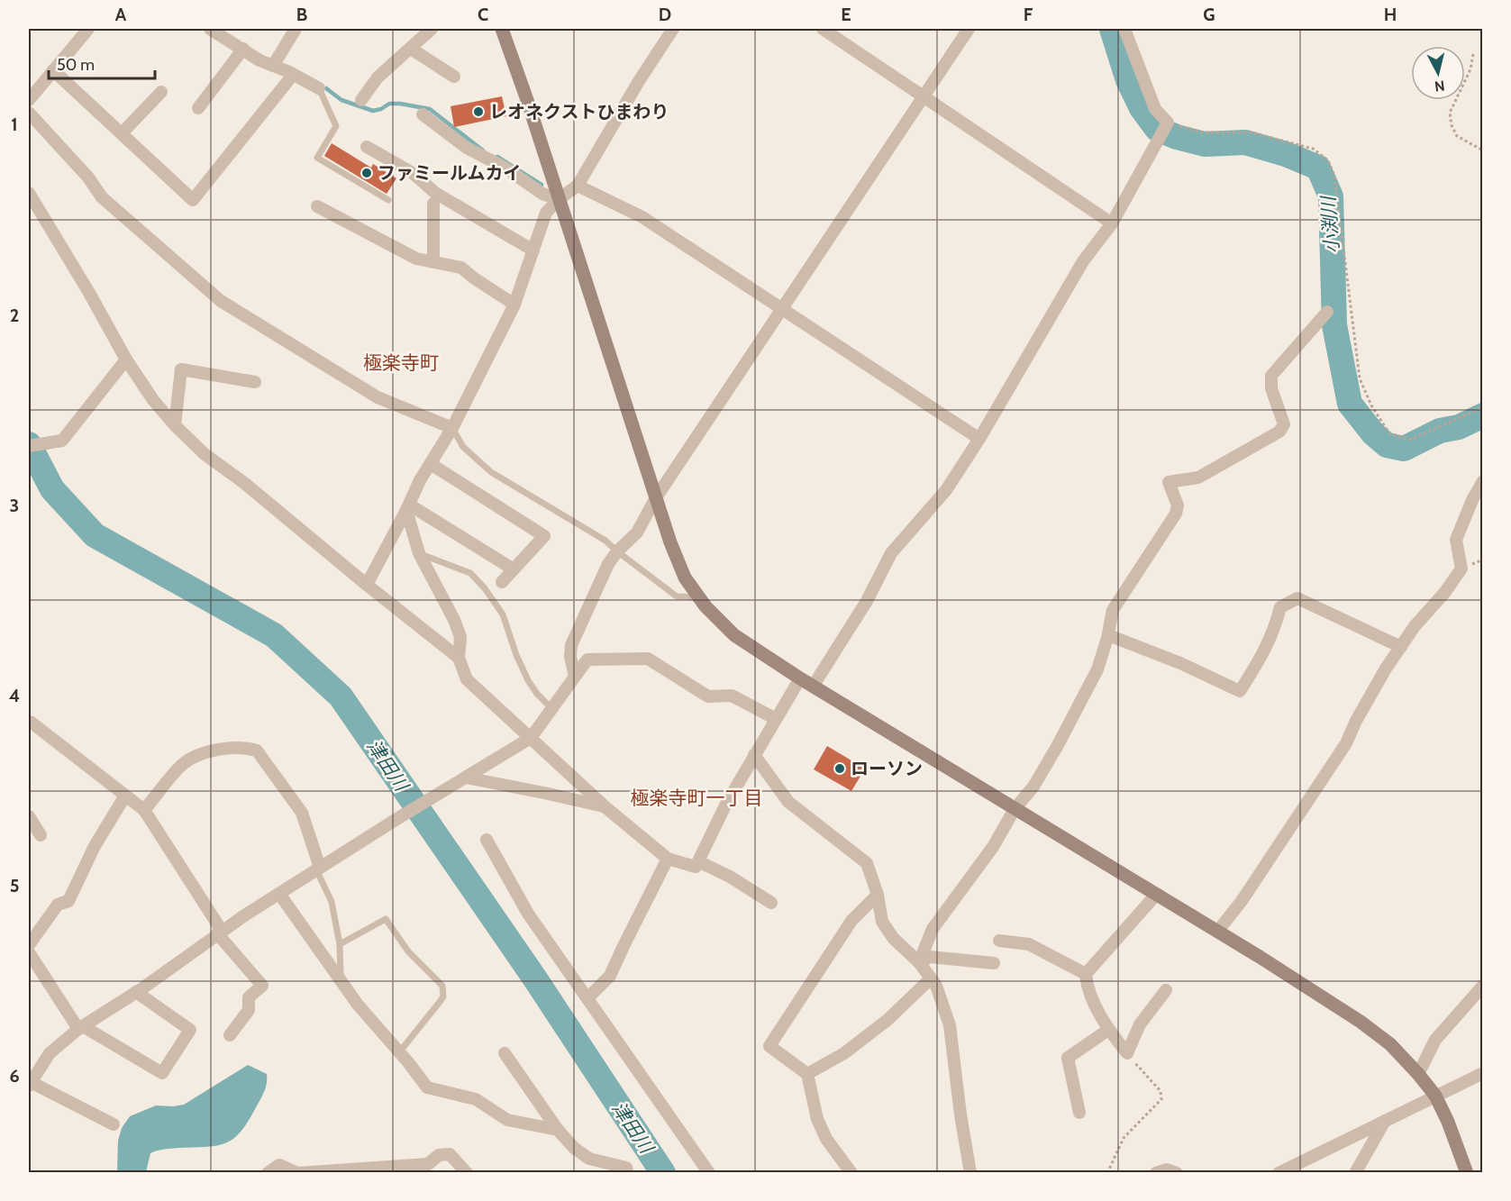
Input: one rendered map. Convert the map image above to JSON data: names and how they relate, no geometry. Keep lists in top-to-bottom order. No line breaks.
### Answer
{"districts":["極楽寺町","極楽寺町一丁目"],"water":["小渕川","津田川"],"places":["レオネクストひまわり","ファミールムカイ","ローソン"],"scale_bar":"50 m","north":"bottom","grid":{"columns":["A","B","C","D","E","F","G","H"],"rows":["1","2","3","4","5","6"]}}
